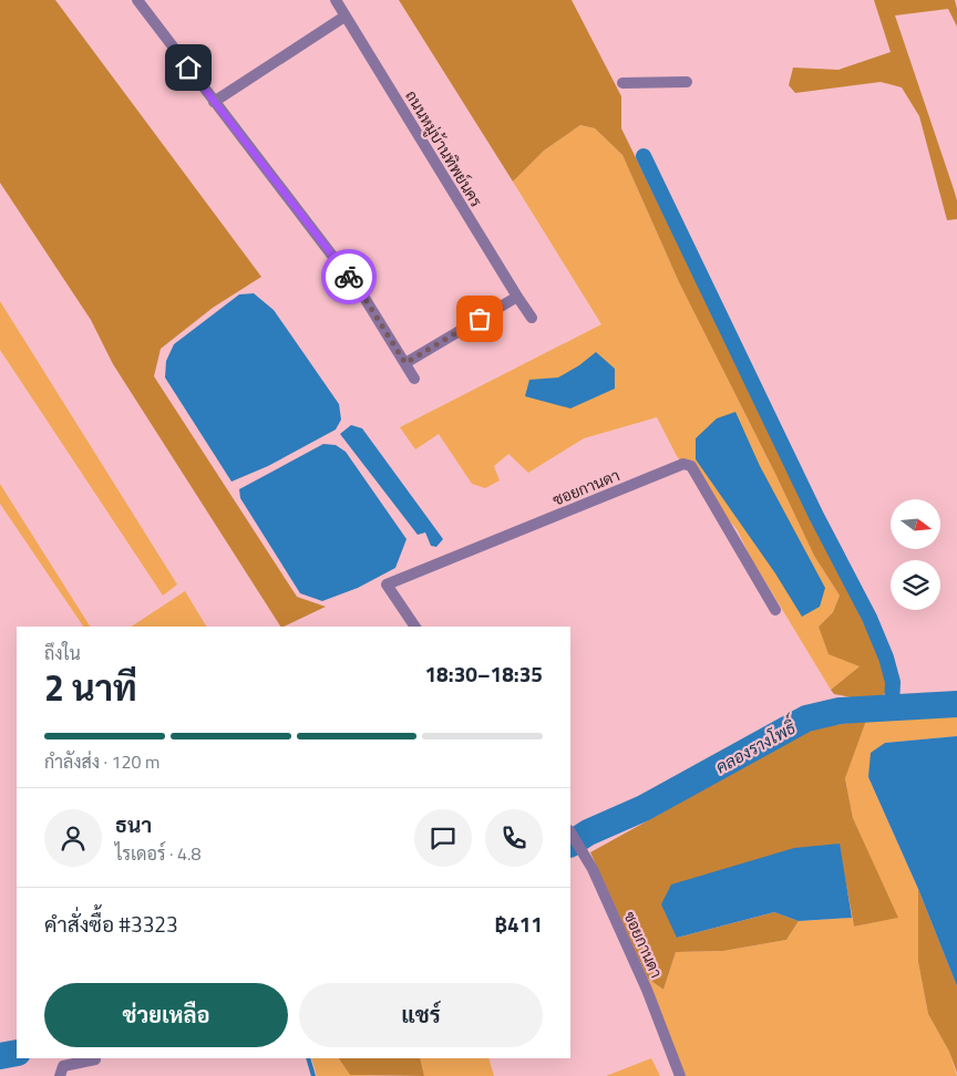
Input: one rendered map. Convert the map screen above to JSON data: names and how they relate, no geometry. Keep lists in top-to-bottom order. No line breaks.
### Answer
{"streets":{"street":["ถนนหมู่บ้านทิพย์นคร","ซอยกานดา"]},"water":["คลองรางโพธิ์"],"north":"right","page":{"heading":["2 นาที","ถึงใน","18:30–18:35"],"panel":["ธนา","ไรเดอร์ · 4.8","คำสั่งซื้อ #3323","฿411"],"bar":"กำลังส่ง · 120 m","buttons":["ช่วยเหลือ","แชร์"]}}
